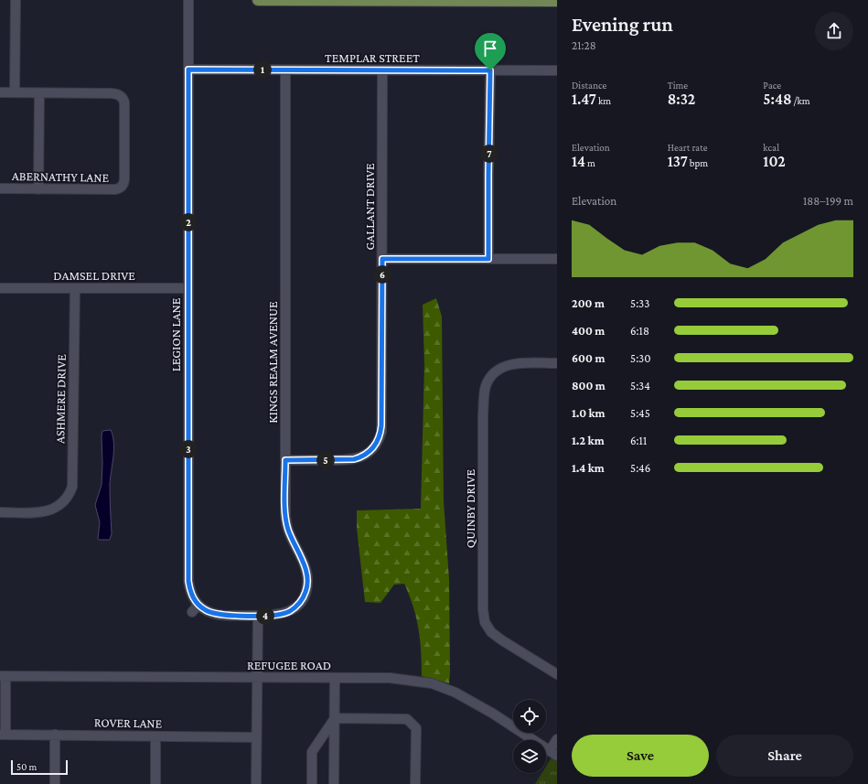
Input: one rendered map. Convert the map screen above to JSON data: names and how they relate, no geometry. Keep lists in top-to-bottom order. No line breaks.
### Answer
{"streets":{"street":["TEMPLAR STREET","ABERNATHY LANE","GALLANT DRIVE","DAMSEL DRIVE","LEGION LANE","KINGS REALM AVENUE","ASHMERE DRIVE","QUINBY DRIVE","REFUGEE ROAD","ROVER LANE"]},"crossings":[["TEMPLAR STREET","GALLANT DRIVE"],["TEMPLAR STREET","LEGION LANE"],["TEMPLAR STREET","KINGS REALM AVENUE"],["GALLANT DRIVE","KINGS REALM AVENUE"],["DAMSEL DRIVE","LEGION LANE"],["DAMSEL DRIVE","ASHMERE DRIVE"],["LEGION LANE","KINGS REALM AVENUE"]],"scale_bar":"50 m","page":{"heading":["Evening run","21:28"],"pins":["1","7","2","6","3","5","4"],"stats":[["Distance","1.47 km"],["Time","8:32"],["Pace","5:48 /km"],["Elevation","14 m"],["Heart rate","137 bpm"],["kcal","102"]],"chart":["Elevation","188–199 m"],"list":[{"name":"200 m","note":"5:33"},{"name":"400 m","note":"6:18"},{"name":"600 m","note":"5:30"},{"name":"800 m","note":"5:34"},{"name":"1.0 km","note":"5:45"},{"name":"1.2 km","note":"6:11"},{"name":"1.4 km","note":"5:46"}],"buttons":["Save","Share"],"scale":"50 m"}}
